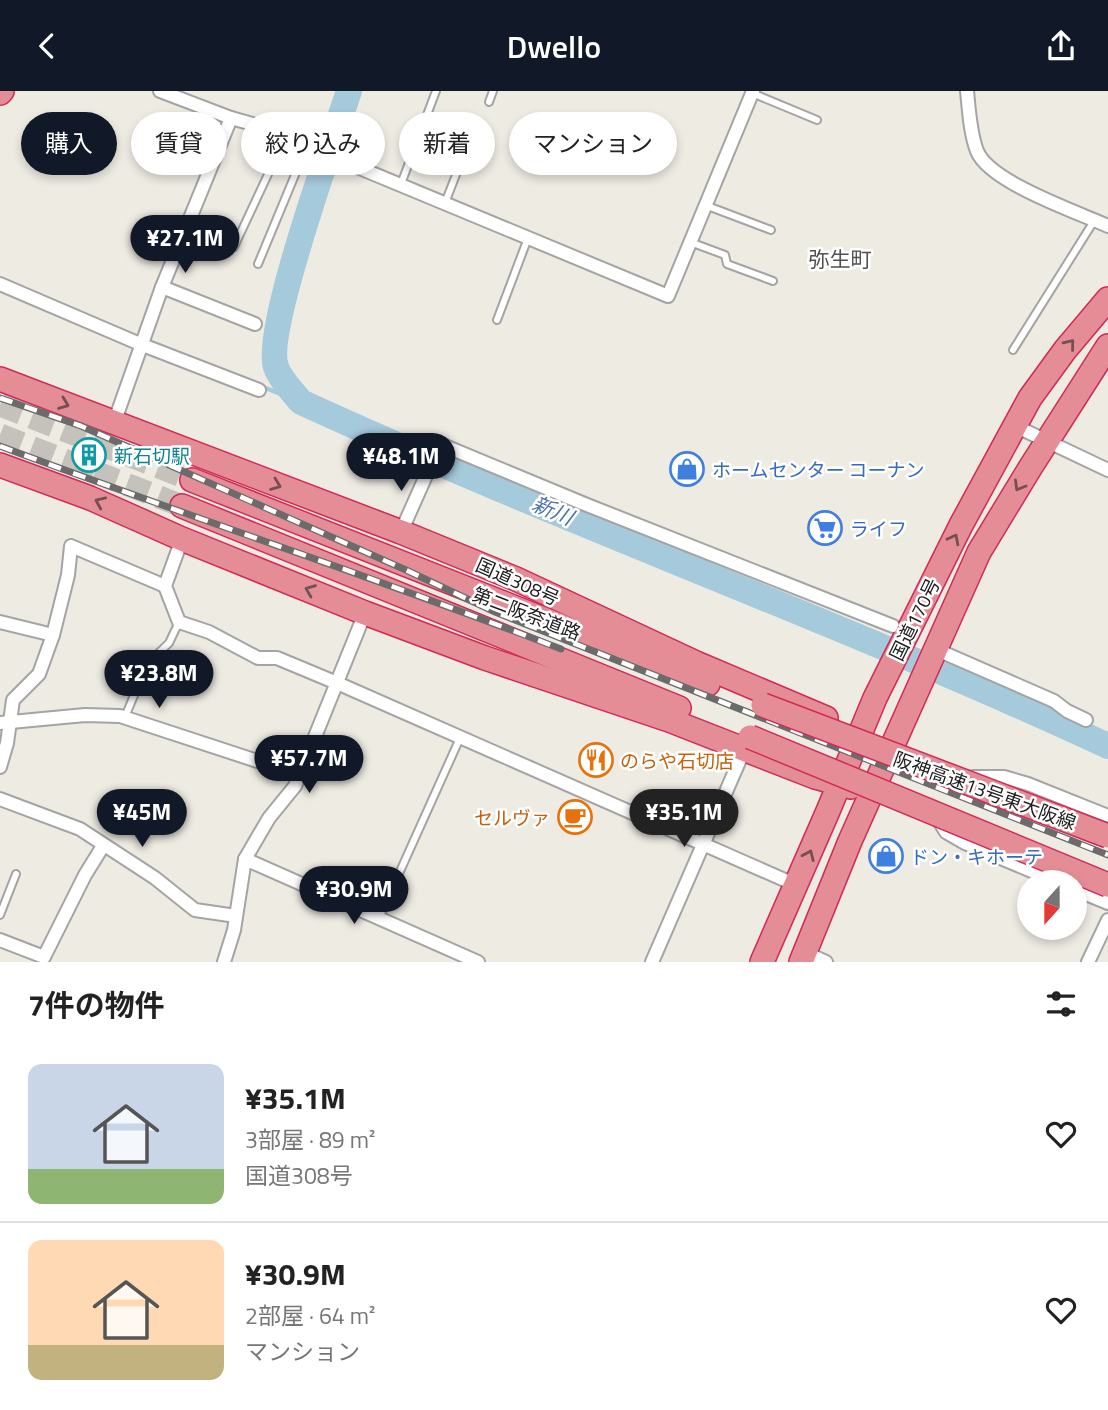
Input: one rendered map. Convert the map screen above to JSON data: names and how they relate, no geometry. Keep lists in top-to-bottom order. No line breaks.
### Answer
{"streets":{"highway":["国道308号","第二阪奈道路","国道170号","阪神高速13号東大阪線"]},"crossings":[["国道308号","第二阪奈道路"],["国道308号","国道170号"],["国道308号","阪神高速13号東大阪線"],["第二阪奈道路","国道170号"],["第二阪奈道路","阪神高速13号東大阪線"],["国道170号","阪神高速13号東大阪線"]],"districts":["弥生町"],"water":["新川"],"places":{"building":["新石切駅"],"shop":["ホームセンター コーナン","ドン・キホーテ"],"supermarket":["ライフ"],"restaurant":["のらや石切店"],"cafe":["セルヴァ"]},"north":"bottom","page":{"header":"Dwello","chip":["購入","賃貸","絞り込み","新着","マンション"],"price":["¥27.1M","¥48.1M","¥23.8M","¥57.7M","¥45M","¥35.1M","¥30.9M"],"heading":"7件の物件","list":[{"name":"¥35.1M","note":"3部屋 · 89 m² · 国道308号"},{"name":"¥30.9M","note":"2部屋 · 64 m² · マンション"}]}}
